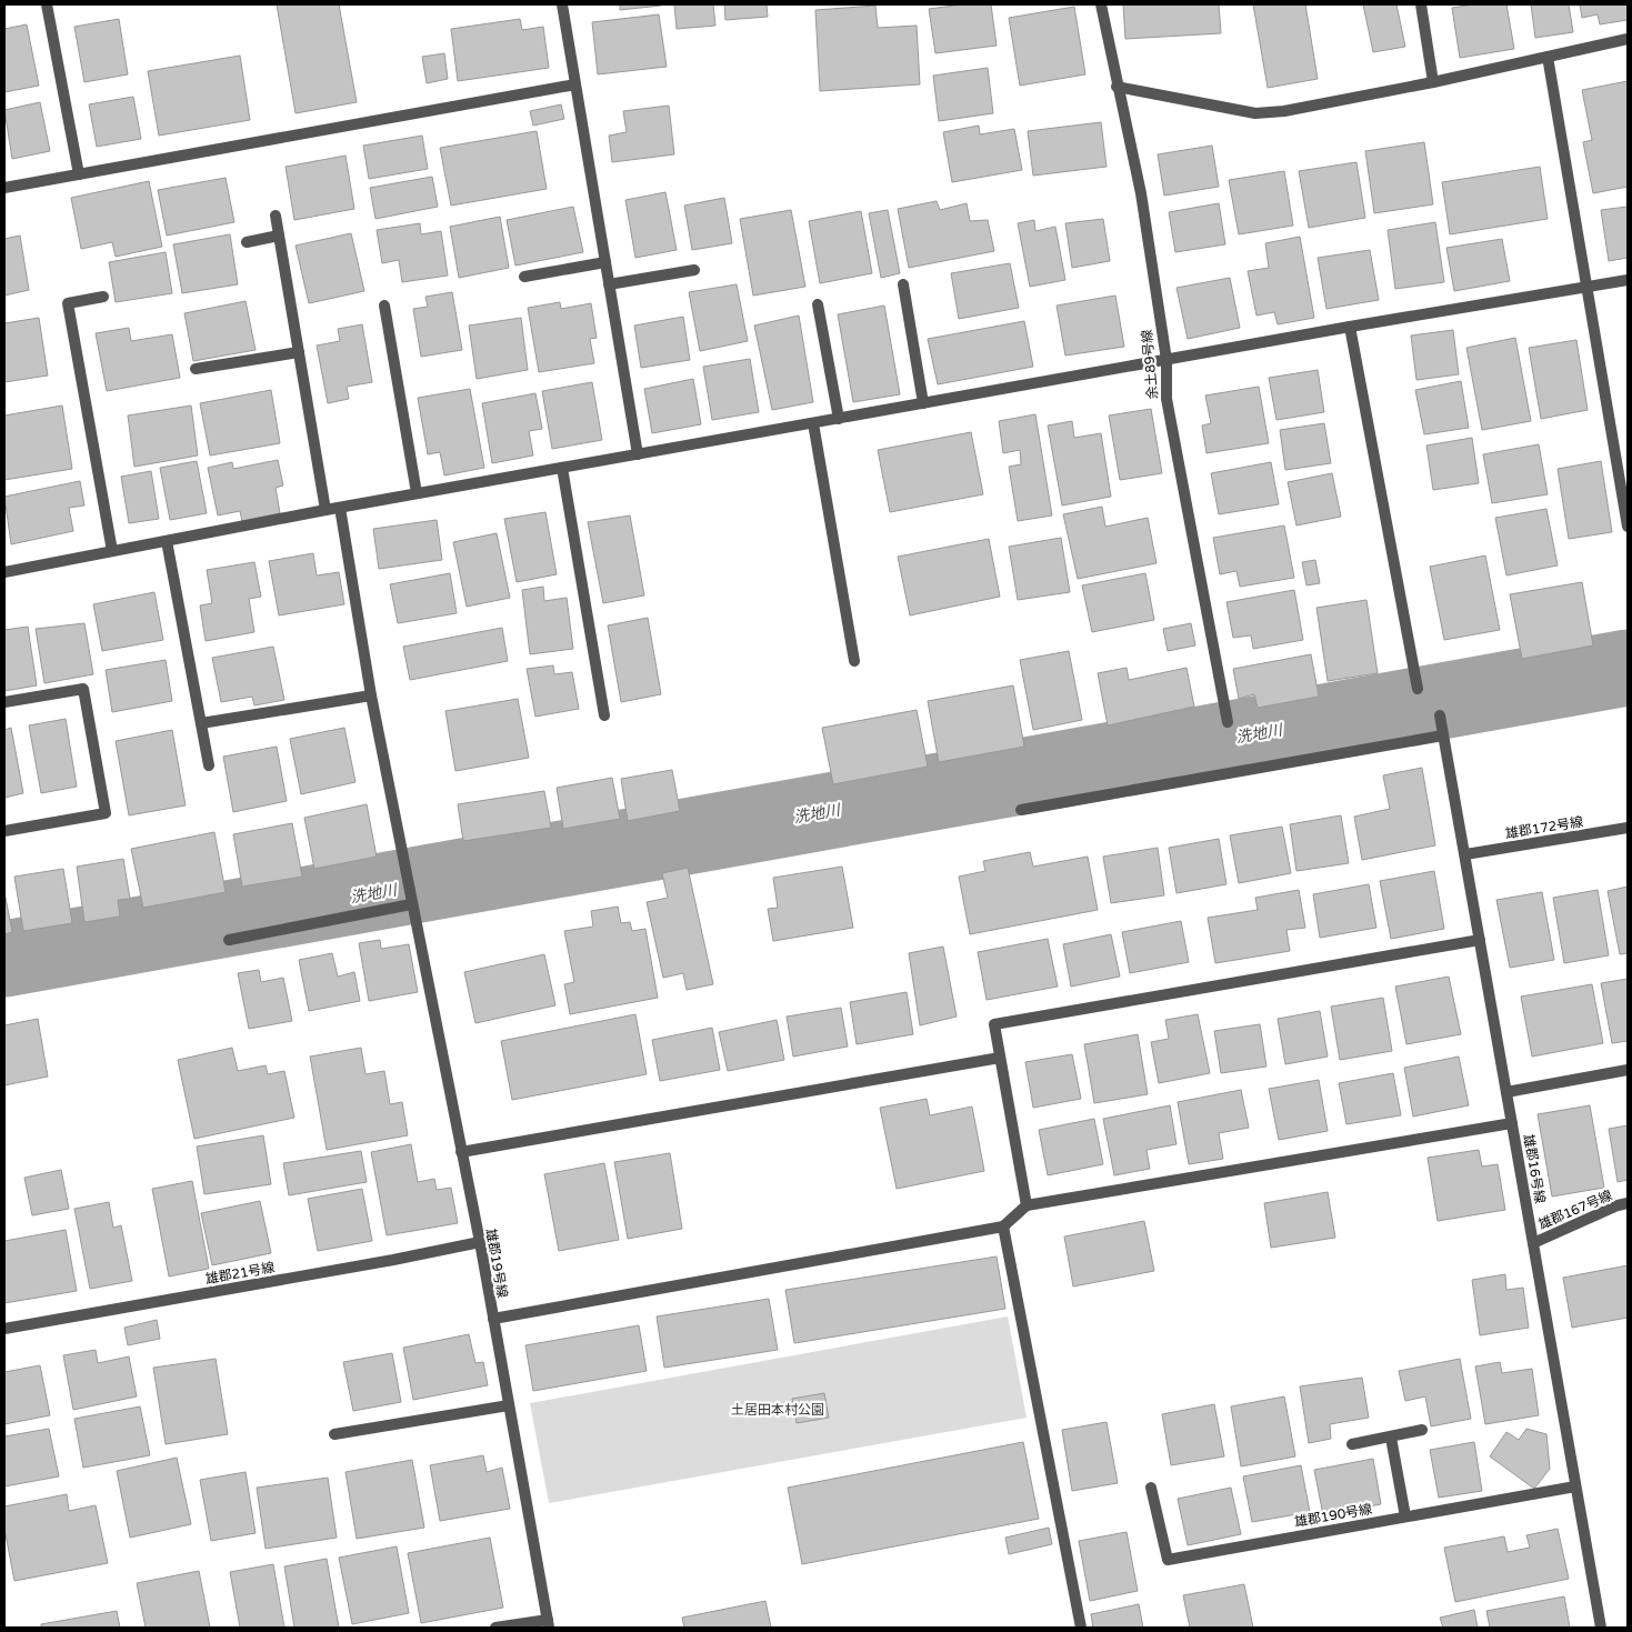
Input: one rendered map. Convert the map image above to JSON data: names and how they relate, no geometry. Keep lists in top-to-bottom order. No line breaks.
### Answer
{"streets":{"street":["余土89号線","雄郡172号線","雄郡16号線","雄郡167号線","雄郡19号線","雄郡21号線","雄郡190号線"]},"crossings":[["雄郡172号線","雄郡16号線"],["雄郡16号線","雄郡167号線"],["雄郡16号線","雄郡190号線"],["雄郡19号線","雄郡21号線"]],"water":["洗地川"],"parks":["土居田本村公園"]}
